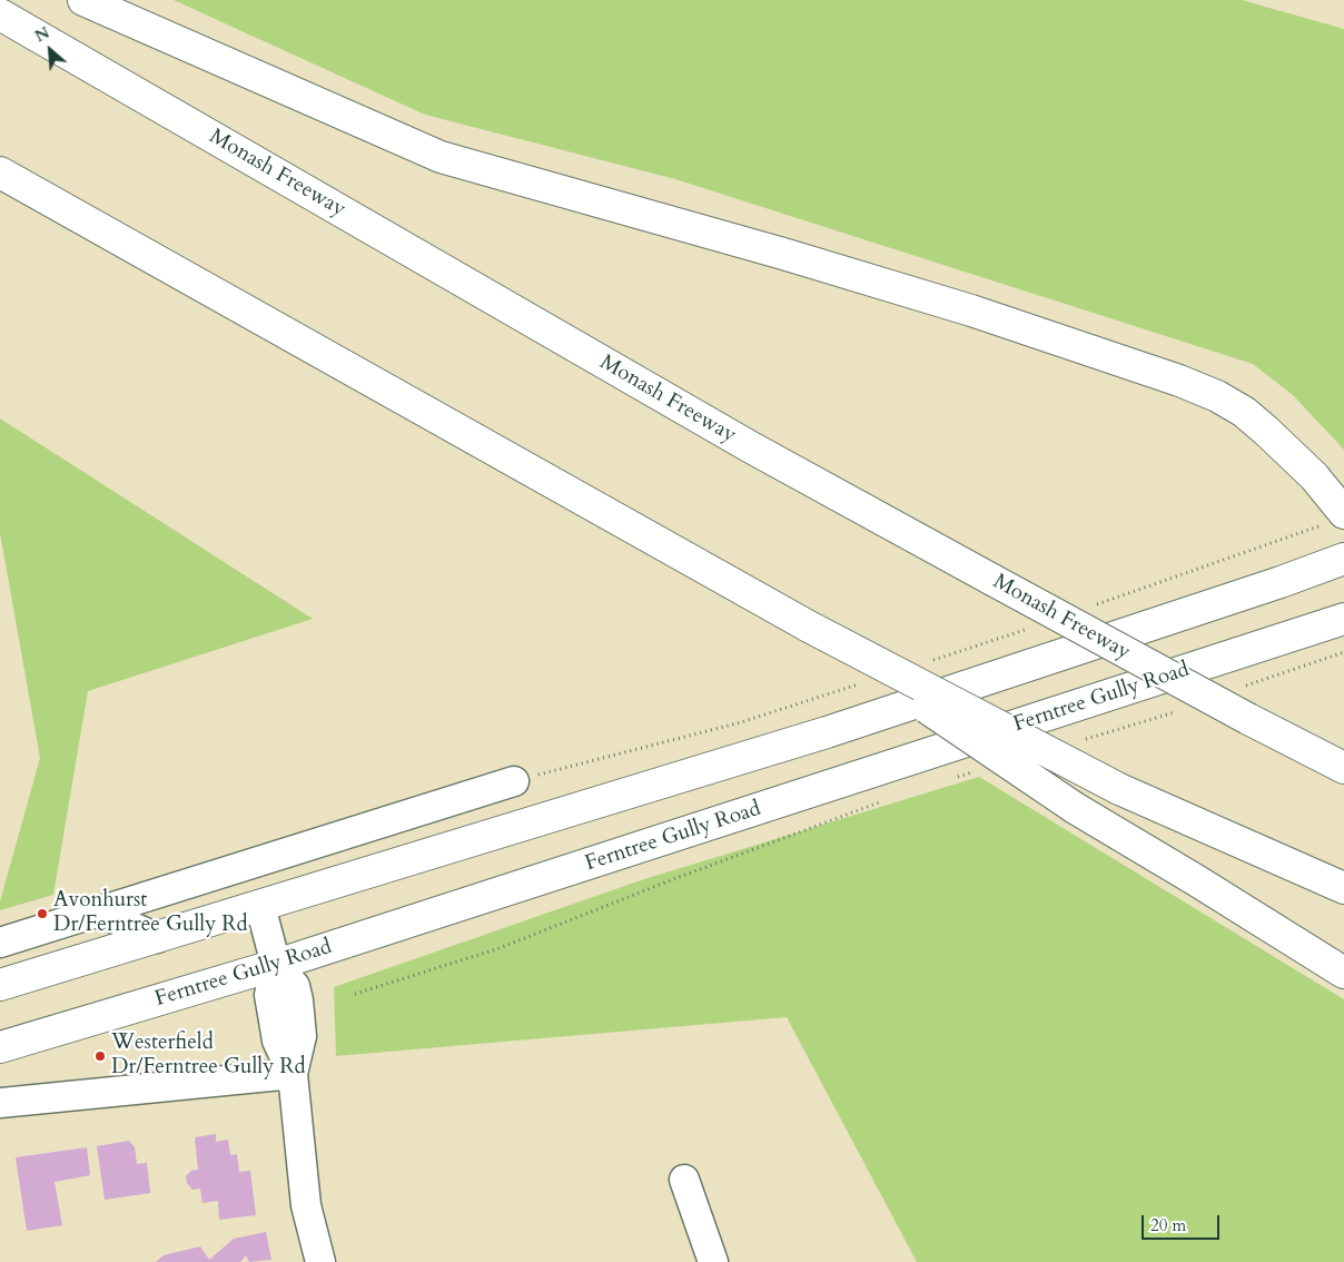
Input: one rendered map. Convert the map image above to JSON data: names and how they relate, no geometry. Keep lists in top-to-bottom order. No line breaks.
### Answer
{"streets":{"main road":["Monash Freeway","Ferntree Gully Road"]},"places":["Avonhurst Dr/Ferntree Gully Rd","Westerfield Dr/Ferntree Gully Rd"],"scale_bar":"20 m","north":"top left"}
